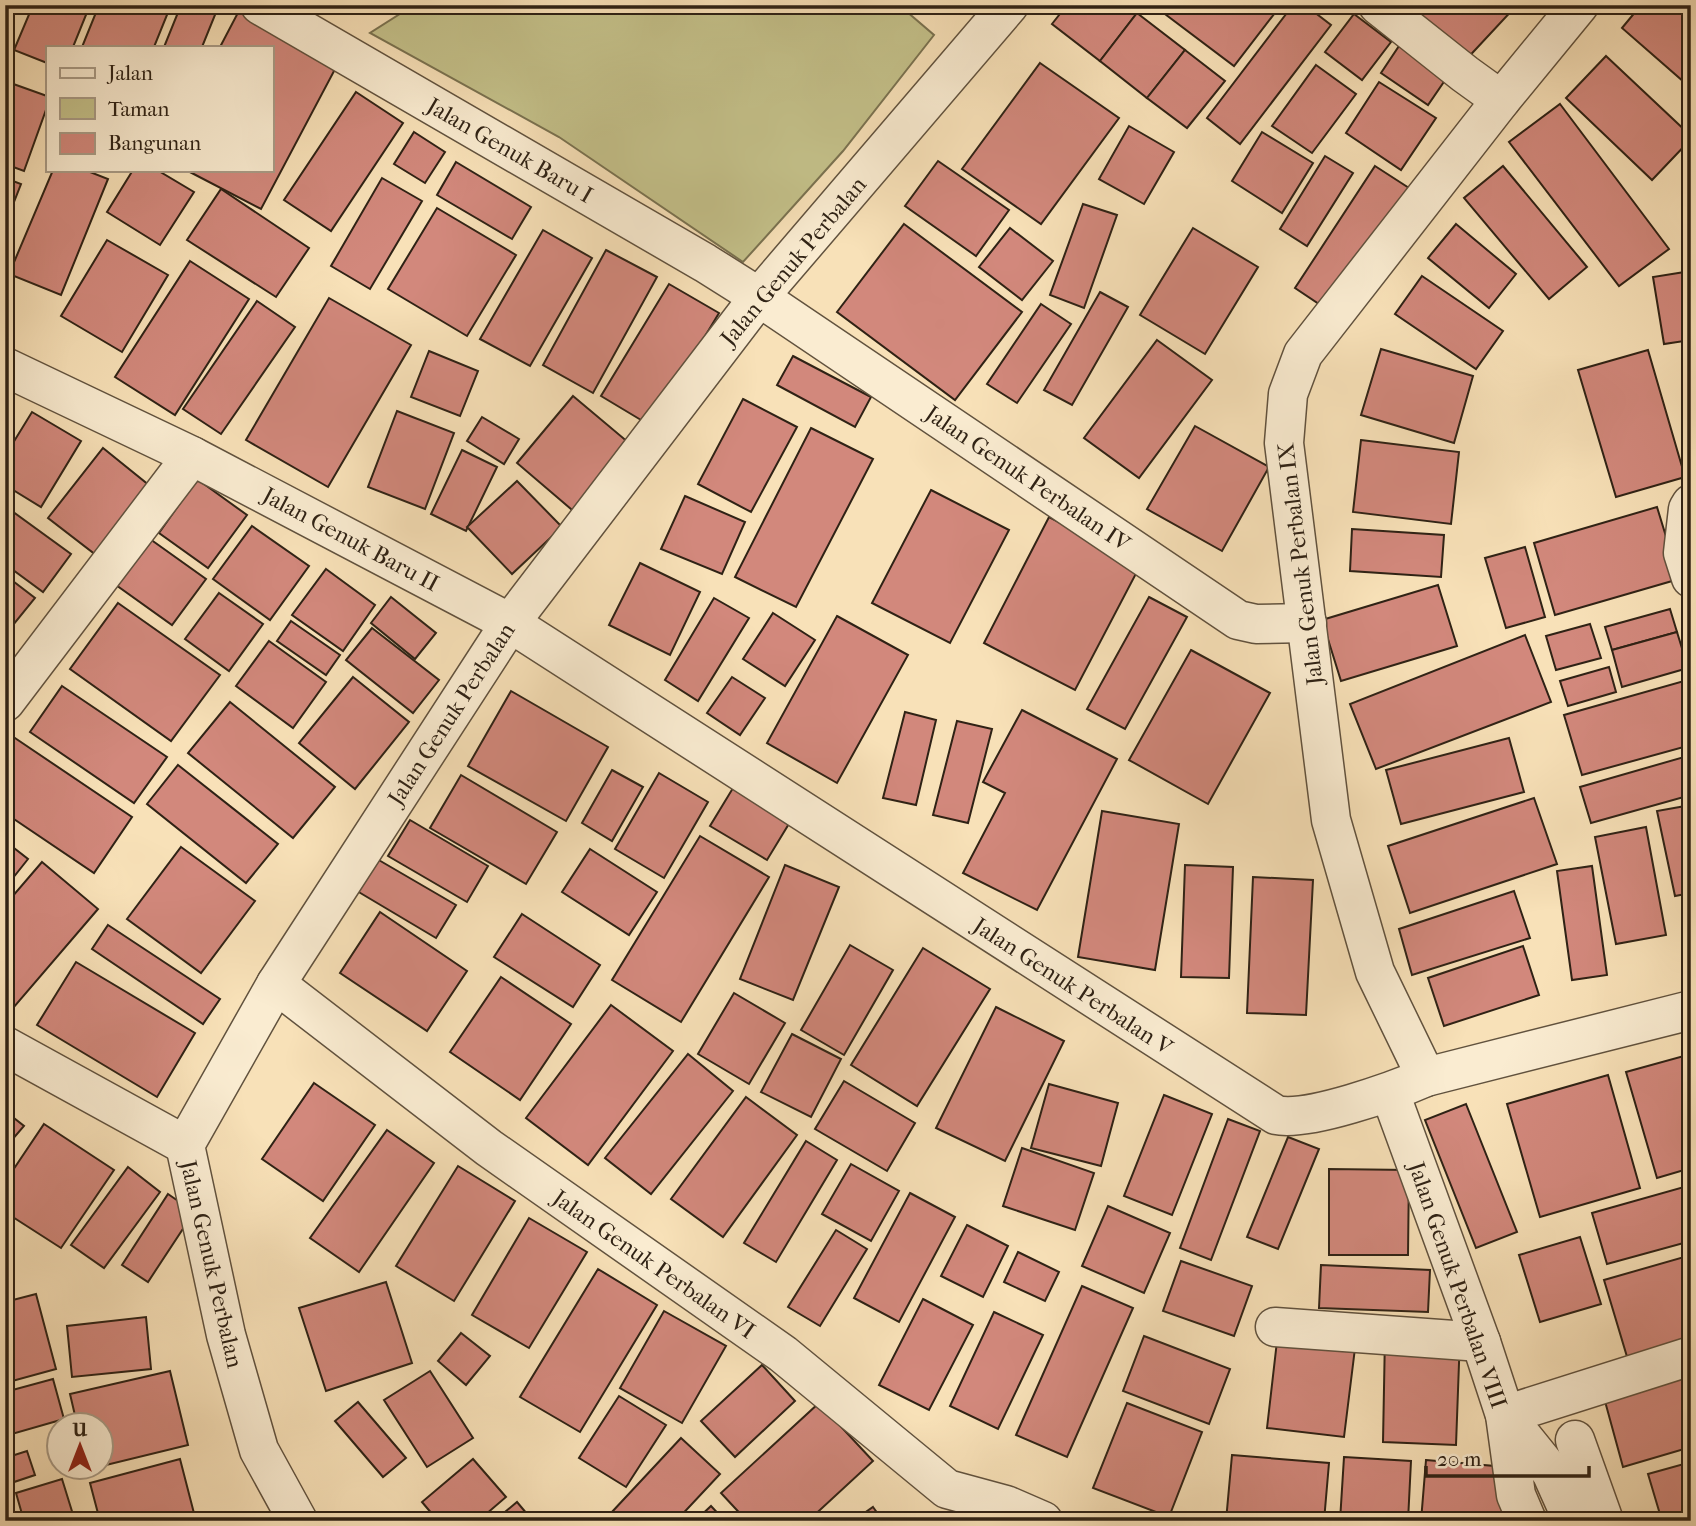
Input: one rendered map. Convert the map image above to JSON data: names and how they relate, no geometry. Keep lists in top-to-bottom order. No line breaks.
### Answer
{"streets":{"street":["Jalan Genuk Baru I","Jalan Genuk Perbalan","Jalan Genuk Perbalan IV","Jalan Genuk Baru II","Jalan Genuk Perbalan IX","Jalan Genuk Perbalan V","Jalan Genuk Perbalan VI","Jalan Genuk Perbalan VIII"]},"crossings":[["Jalan Genuk Baru I","Jalan Genuk Perbalan"],["Jalan Genuk Baru I","Jalan Genuk Perbalan IV"],["Jalan Genuk Perbalan","Jalan Genuk Perbalan IV"],["Jalan Genuk Perbalan","Jalan Genuk Baru II"],["Jalan Genuk Perbalan","Jalan Genuk Perbalan V"],["Jalan Genuk Perbalan","Jalan Genuk Perbalan VI"],["Jalan Genuk Perbalan IV","Jalan Genuk Perbalan IX"],["Jalan Genuk Baru II","Jalan Genuk Perbalan V"],["Jalan Genuk Perbalan IX","Jalan Genuk Perbalan V"],["Jalan Genuk Perbalan V","Jalan Genuk Perbalan VIII"]],"legend":["Jalan","Taman","Bangunan"],"scale_bar":"20 m","north":"top"}
